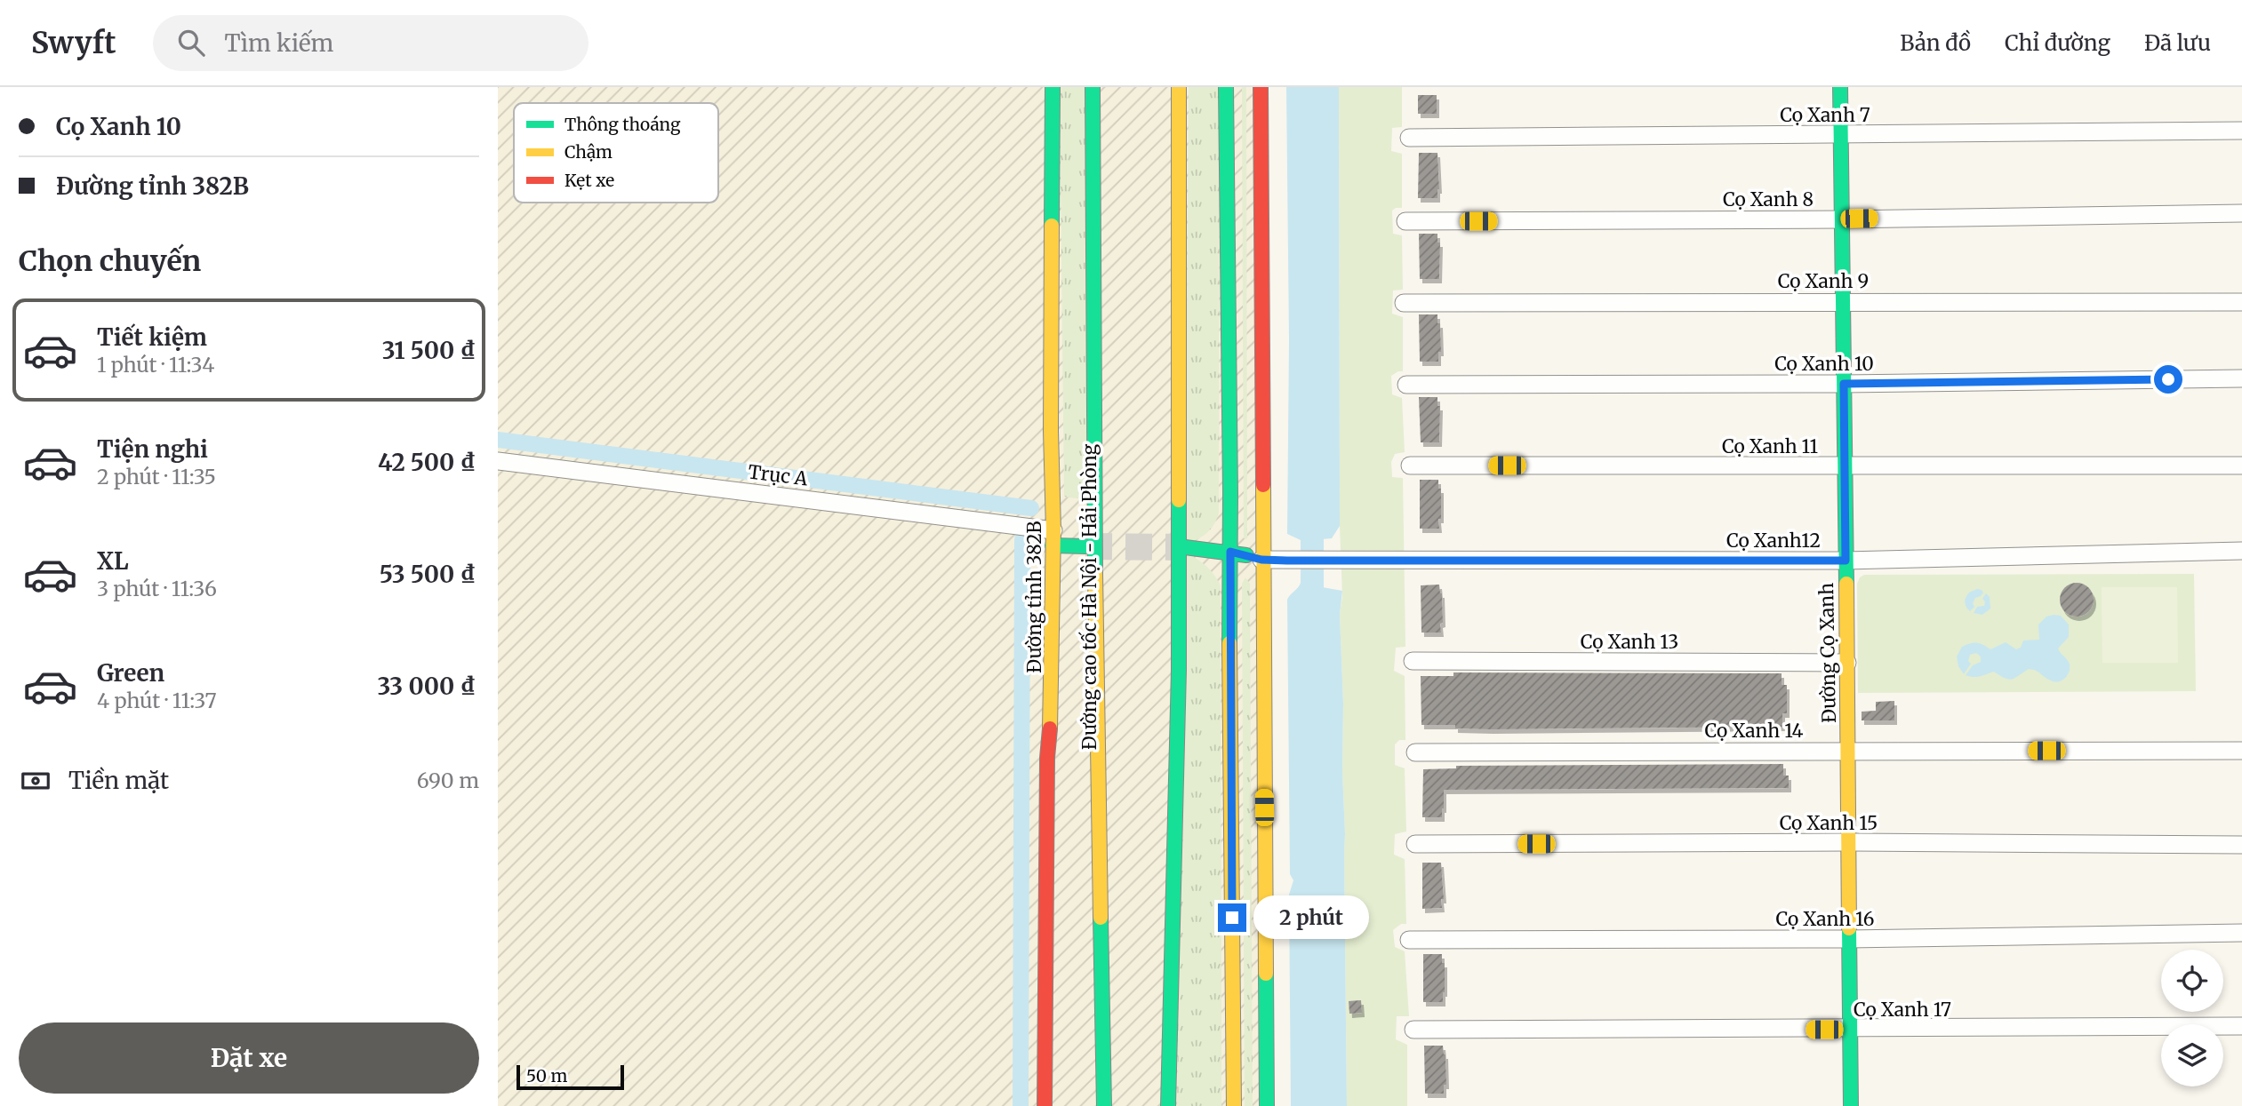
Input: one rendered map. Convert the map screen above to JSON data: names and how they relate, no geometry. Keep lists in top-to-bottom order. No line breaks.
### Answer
{"streets":{"main road":["Đường tỉnh 382B","Đường cao tốc Hà Nội - Hải Phòng","Đường Cọ Xanh"],"street":["Cọ Xanh 7","Cọ Xanh 8","Cọ Xanh 9","Cọ Xanh 10","Cọ Xanh 11","Trục A","Cọ Xanh12","Cọ Xanh 13","Cọ Xanh 14","Cọ Xanh 15","Cọ Xanh 16","Cọ Xanh 17"]},"crossings":[["Cọ Xanh 7","Đường Cọ Xanh"],["Cọ Xanh 8","Đường Cọ Xanh"],["Cọ Xanh 9","Đường Cọ Xanh"],["Cọ Xanh 10","Đường Cọ Xanh"],["Cọ Xanh 11","Đường Cọ Xanh"],["Trục A","Đường tỉnh 382B"],["Cọ Xanh12","Đường Cọ Xanh"],["Cọ Xanh 13","Đường Cọ Xanh"],["Đường Cọ Xanh","Cọ Xanh 14"],["Đường Cọ Xanh","Cọ Xanh 15"],["Đường Cọ Xanh","Cọ Xanh 16"],["Đường Cọ Xanh","Cọ Xanh 17"]],"legend":["Thông thoáng","Chậm","Kẹt xe"],"scale_bar":"50 m","page":{"header":"Swyft","search":"Tìm kiếm","nav":["Bản đồ","Chỉ đường","Đã lưu"],"banner":["Cọ Xanh 10","Đường tỉnh 382B"],"heading":"Chọn chuyến","list":[{"name":"Tiết kiệm","note":"1 phút · 11:34","value":"31 500 ₫"},{"name":"Tiện nghi","note":"2 phút · 11:35","value":"42 500 ₫"},{"name":"XL","note":"3 phút · 11:36","value":"53 500 ₫"},{"name":"Green","note":"4 phút · 11:37","value":"33 000 ₫"}],"pay":["Tiền mặt","690 m"],"bubble":"2 phút","buttons":"Đặt xe","scale":"50 m"}}
